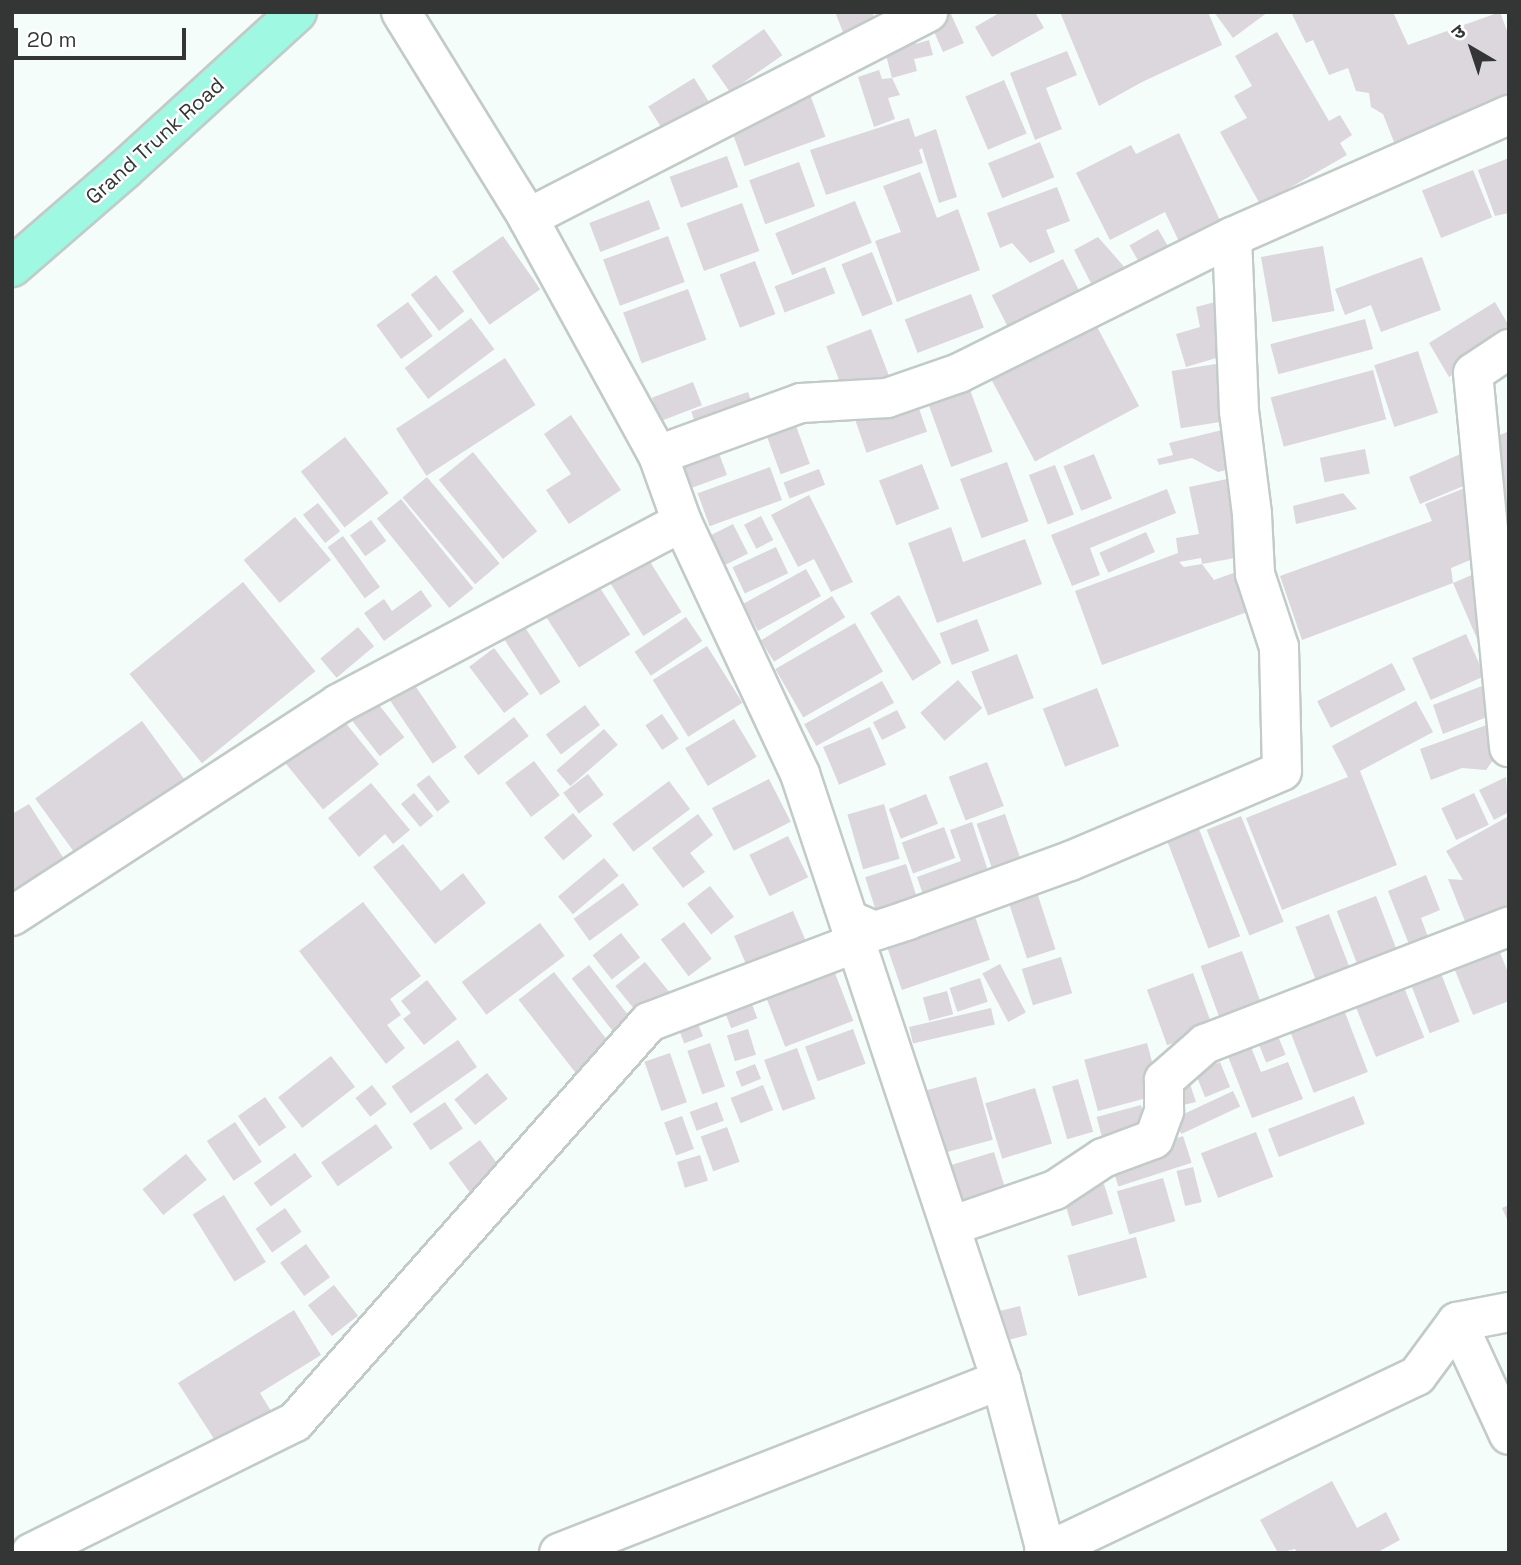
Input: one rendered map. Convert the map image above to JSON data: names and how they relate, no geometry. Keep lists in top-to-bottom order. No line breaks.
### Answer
{"streets":{"main road":["Grand Trunk Road"]},"scale_bar":"20 m","north":"top left"}
